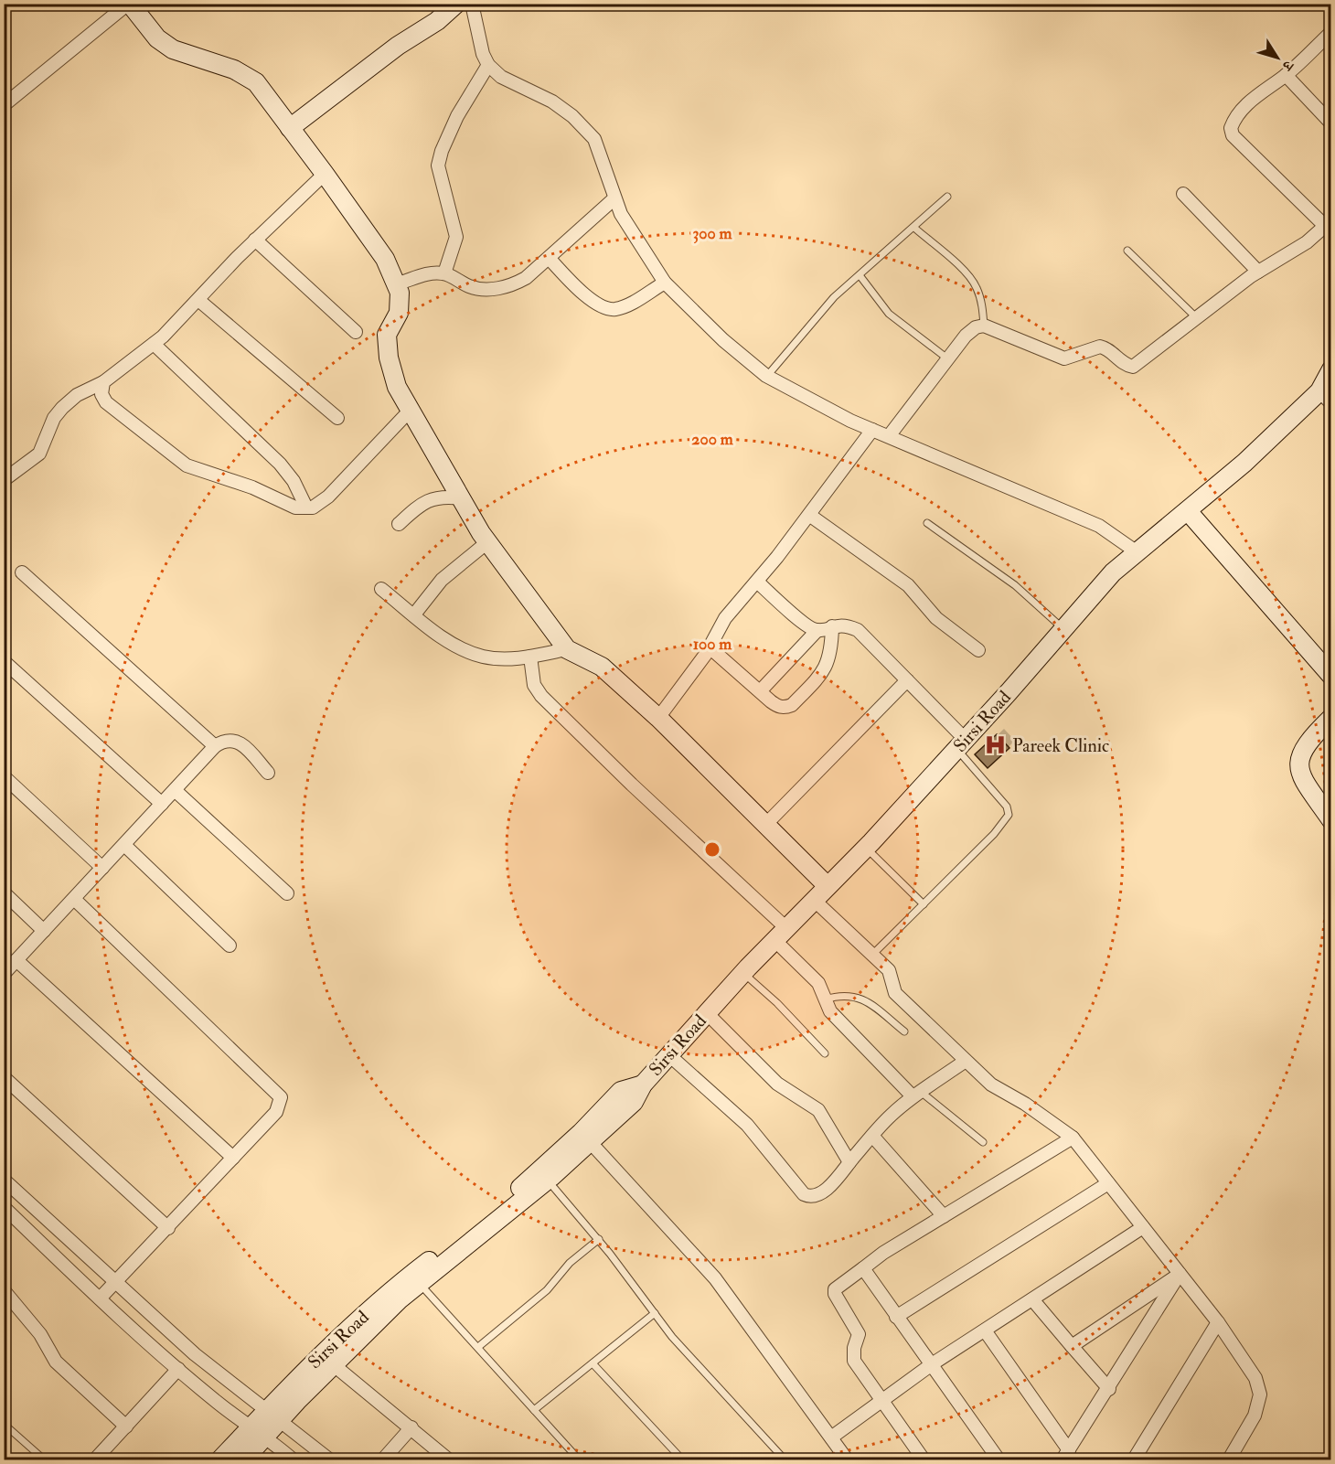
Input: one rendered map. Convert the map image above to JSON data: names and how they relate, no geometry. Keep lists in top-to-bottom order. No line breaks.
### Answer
{"streets":{"main road":["Sirsi Road"]},"places":{"hospital":["Pareek Clinic"]},"north":"bottom right","rings":["300 m","200 m","100 m"]}
